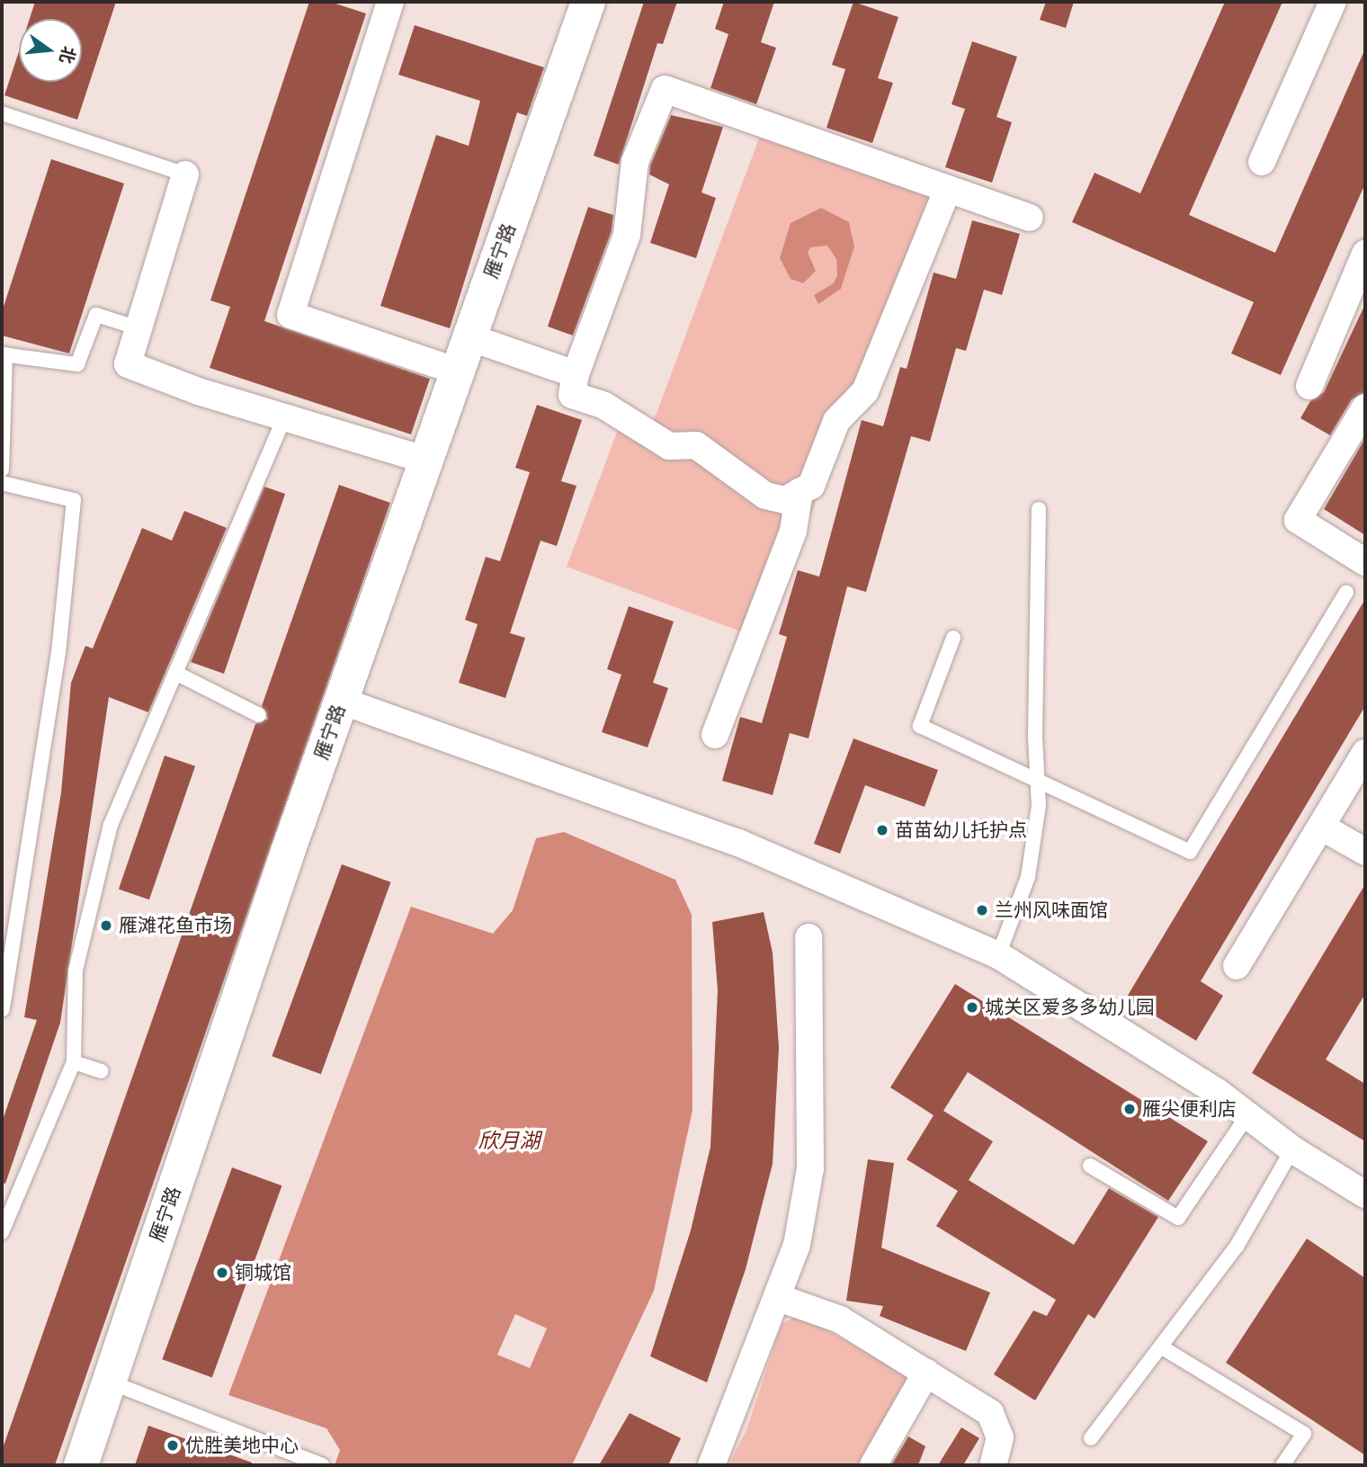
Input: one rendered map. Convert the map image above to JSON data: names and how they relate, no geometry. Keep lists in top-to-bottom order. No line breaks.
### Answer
{"streets":{"main road":["雁宁路"]},"water":["欣月湖"],"places":["苗苗幼儿托护点","兰州风味面馆","雁滩花鱼市场","城关区爱多多幼儿园","雁尖便利店","铜城馆","优胜美地中心"],"north":"right"}
